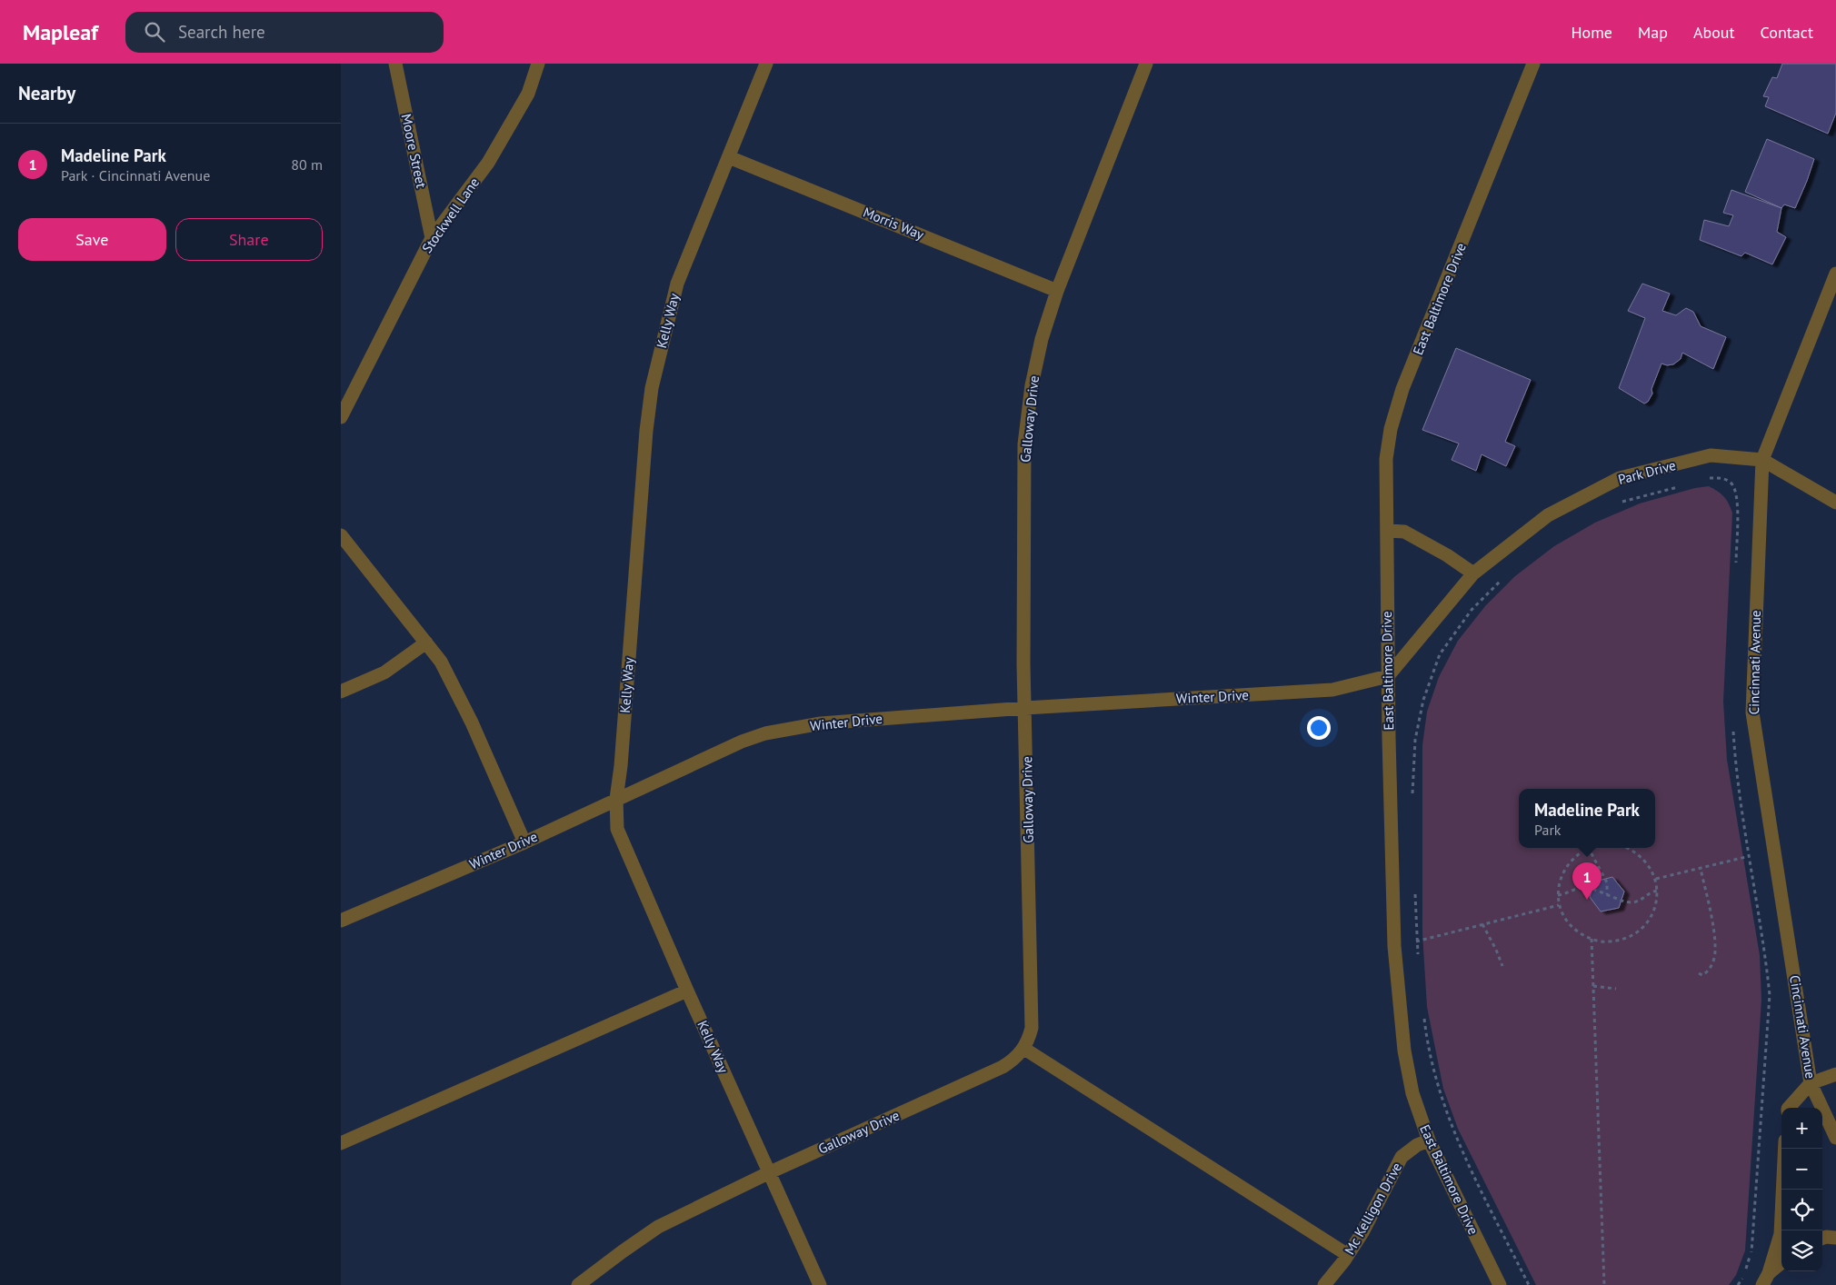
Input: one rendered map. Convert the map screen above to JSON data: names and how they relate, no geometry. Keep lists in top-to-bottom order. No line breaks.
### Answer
{"streets":{"street":["Moore Street","Stockwell Lane","Morris Way","East Baltimore Drive","Kelly Way","Galloway Drive","Park Drive","Cincinnati Avenue","Winter Drive","Mc Kelligon Drive"]},"crossings":[["Moore Street","Stockwell Lane"],["Morris Way","Kelly Way"],["Morris Way","Galloway Drive"],["East Baltimore Drive","Park Drive"],["East Baltimore Drive","Winter Drive"],["East Baltimore Drive","Mc Kelligon Drive"],["Kelly Way","Galloway Drive"],["Kelly Way","Winter Drive"],["Galloway Drive","Winter Drive"],["Park Drive","Cincinnati Avenue"],["Park Drive","Winter Drive"]],"page":{"header":"Mapleaf","search":"Search here","nav":["Home","Map","About","Contact"],"heading":"Nearby","list":[{"mark":"1","name":"Madeline Park","note":"Park · Cincinnati Avenue","value":"80 m"}],"buttons":["Save","Share"],"popup":["Madeline Park","Park"],"pins":"1","map_buttons":["+","−"]}}
